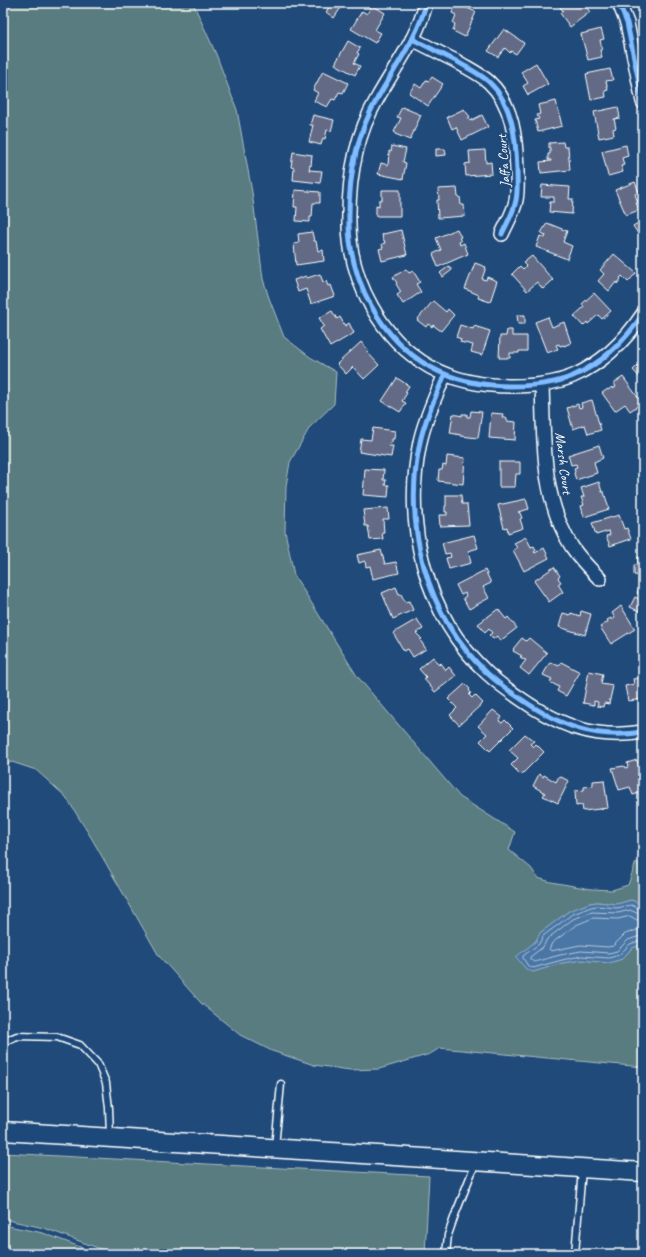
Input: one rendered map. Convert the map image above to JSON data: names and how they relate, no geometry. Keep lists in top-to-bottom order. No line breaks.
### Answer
{"streets":{"street":["Jaffa Court","Marsh Court"]}}
